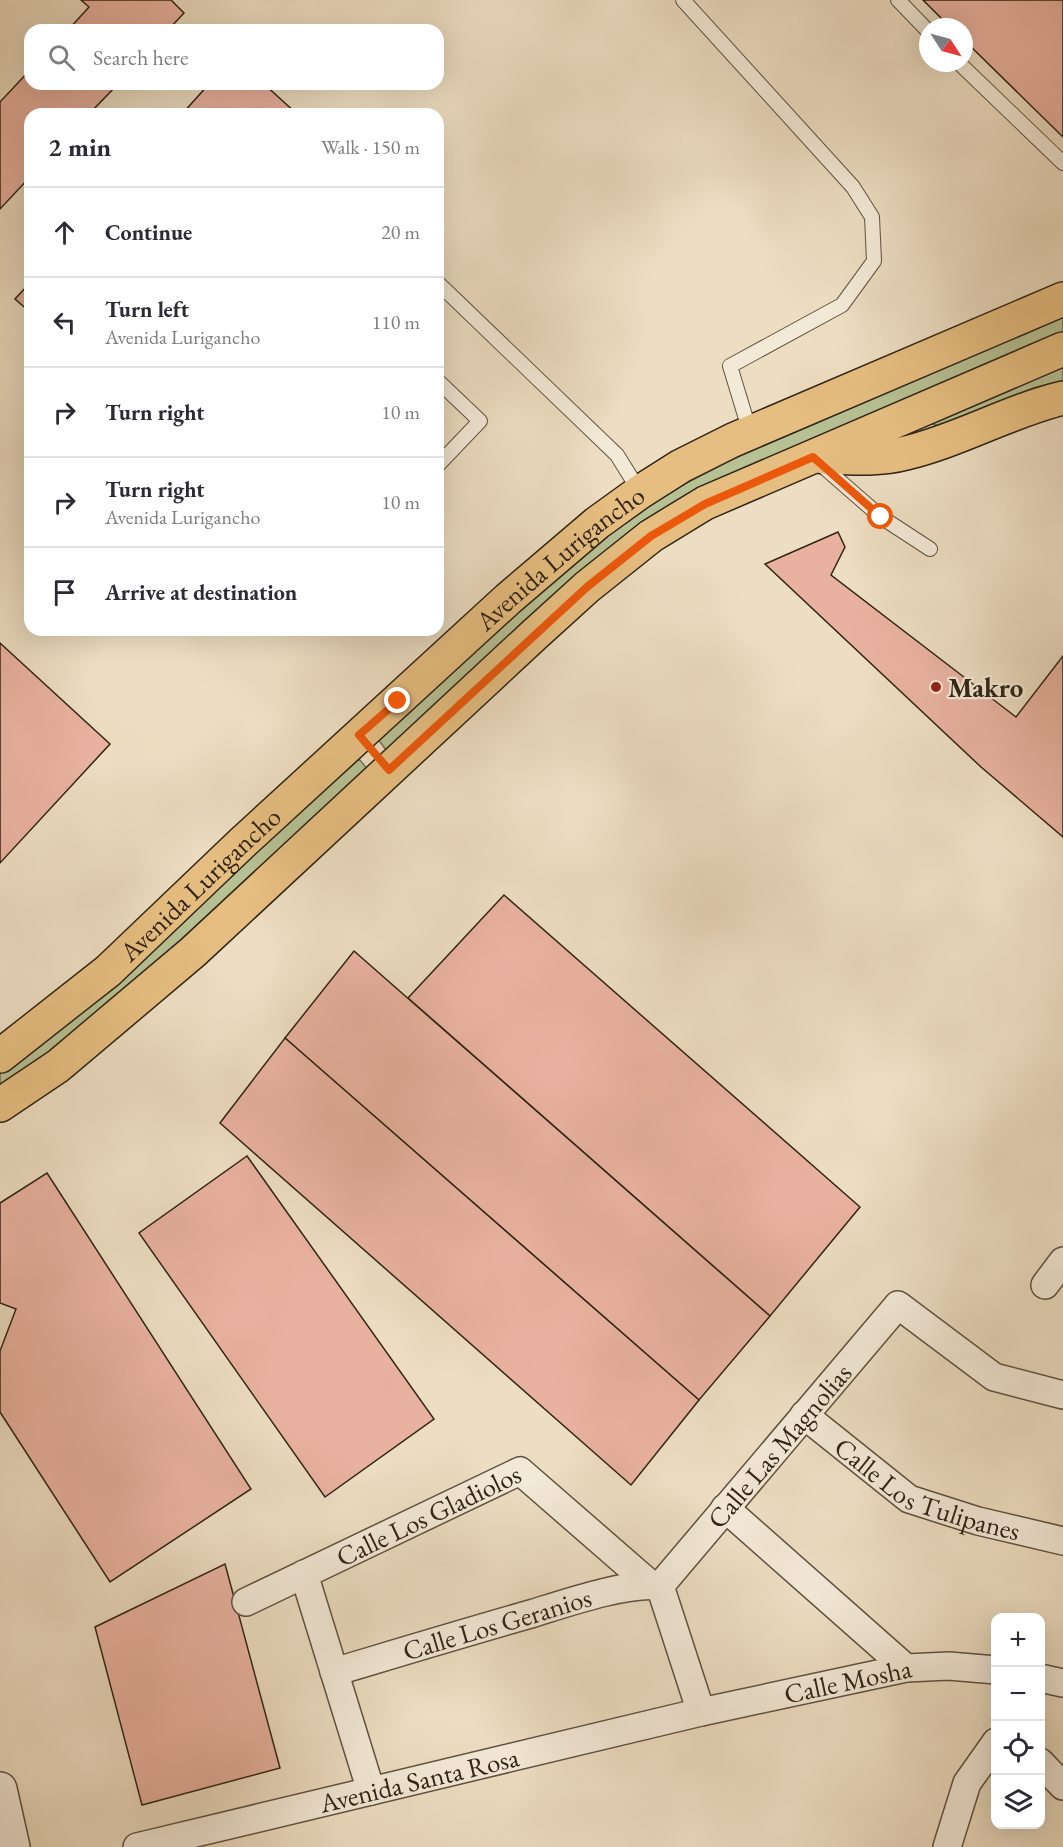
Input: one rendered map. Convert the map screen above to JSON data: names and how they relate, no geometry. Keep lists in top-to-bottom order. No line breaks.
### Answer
{"streets":{"main road":["Avenida Lurigancho"],"street":["Calle Las Magnolias","Calle Los Tulipanes","Calle Los Gladiolos","Calle Los Geranios","Calle Mosha","Avenida Santa Rosa"]},"crossings":[["Calle Las Magnolias","Calle Los Tulipanes"],["Calle Las Magnolias","Calle Los Gladiolos"],["Calle Las Magnolias","Calle Los Geranios"],["Calle Los Gladiolos","Calle Los Geranios"],["Calle Mosha","Avenida Santa Rosa"]],"places":["Makro"],"north":"bottom right","page":{"search":"Search here","heading":["2 min","Walk · 150 m"],"list":[["Continue","20 m"],["Turn left","Avenida Lurigancho","110 m"],["Turn right","10 m"],["Turn right","Avenida Lurigancho","10 m"],"Arrive at destination"],"map_buttons":["+","−"]}}
